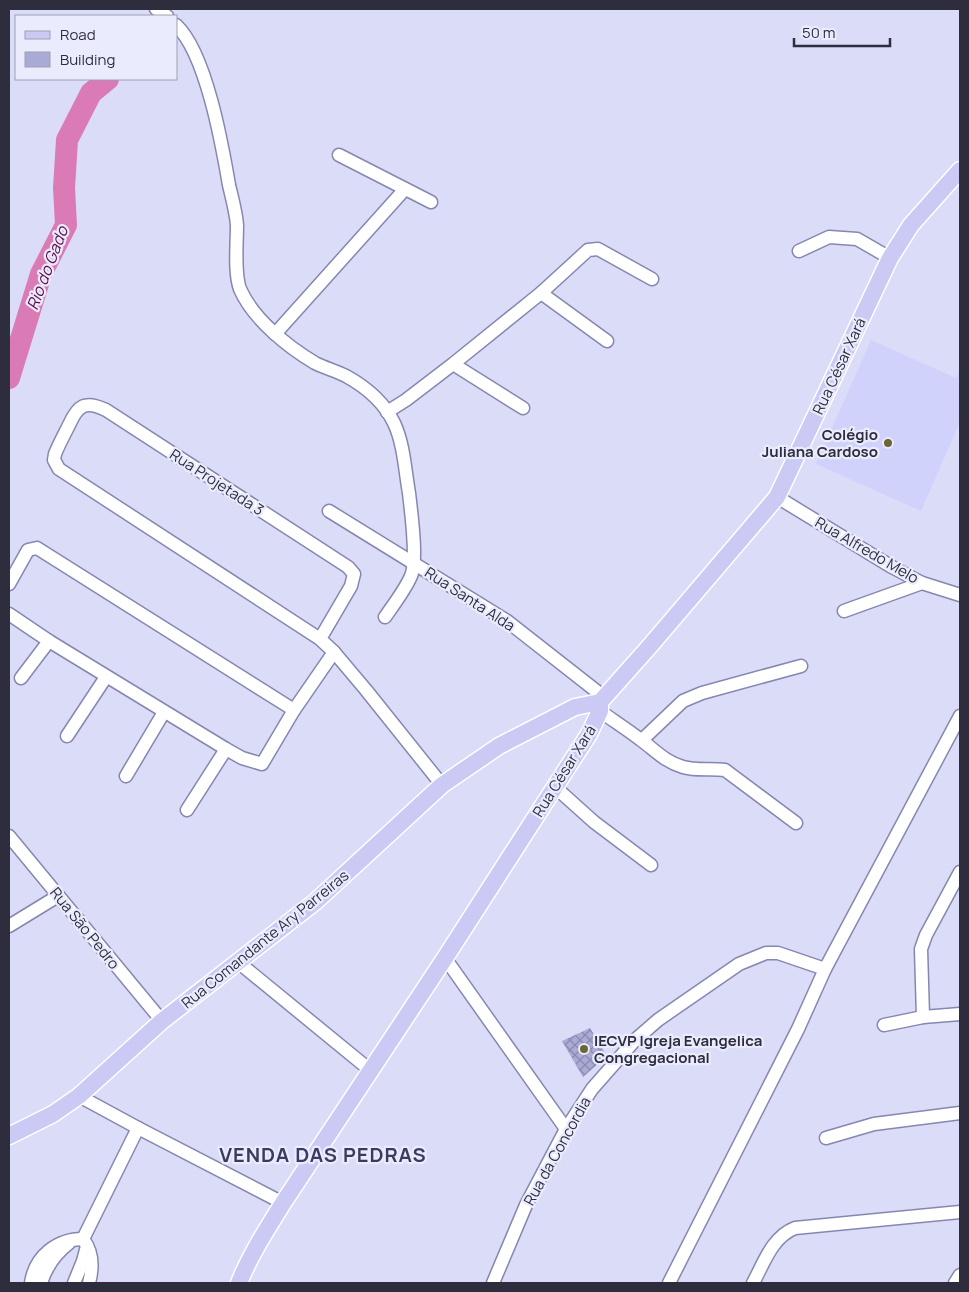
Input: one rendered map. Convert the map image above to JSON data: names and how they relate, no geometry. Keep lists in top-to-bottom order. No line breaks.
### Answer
{"streets":{"main road":["Rua César Xará","Rua Comandante Ary Parreiras"],"street":["Rua Projetada 3","Rua Alfredo Melo","Rua Santa Alda","Rua São Pedro","Rua da Concordia"]},"crossings":[["Rua César Xará","Rua Alfredo Melo"],["Rua César Xará","Rua Santa Alda"],["Rua César Xará","Rua Comandante Ary Parreiras"],["Rua Santa Alda","Rua Comandante Ary Parreiras"],["Rua São Pedro","Rua Comandante Ary Parreiras"]],"districts":["VENDA DAS PEDRAS"],"water":["Rio do Gado"],"places":["Colégio Juliana Cardoso","IECVP Igreja Evangelica Congregacional"],"legend":["Road","Building"],"scale_bar":"50 m"}
